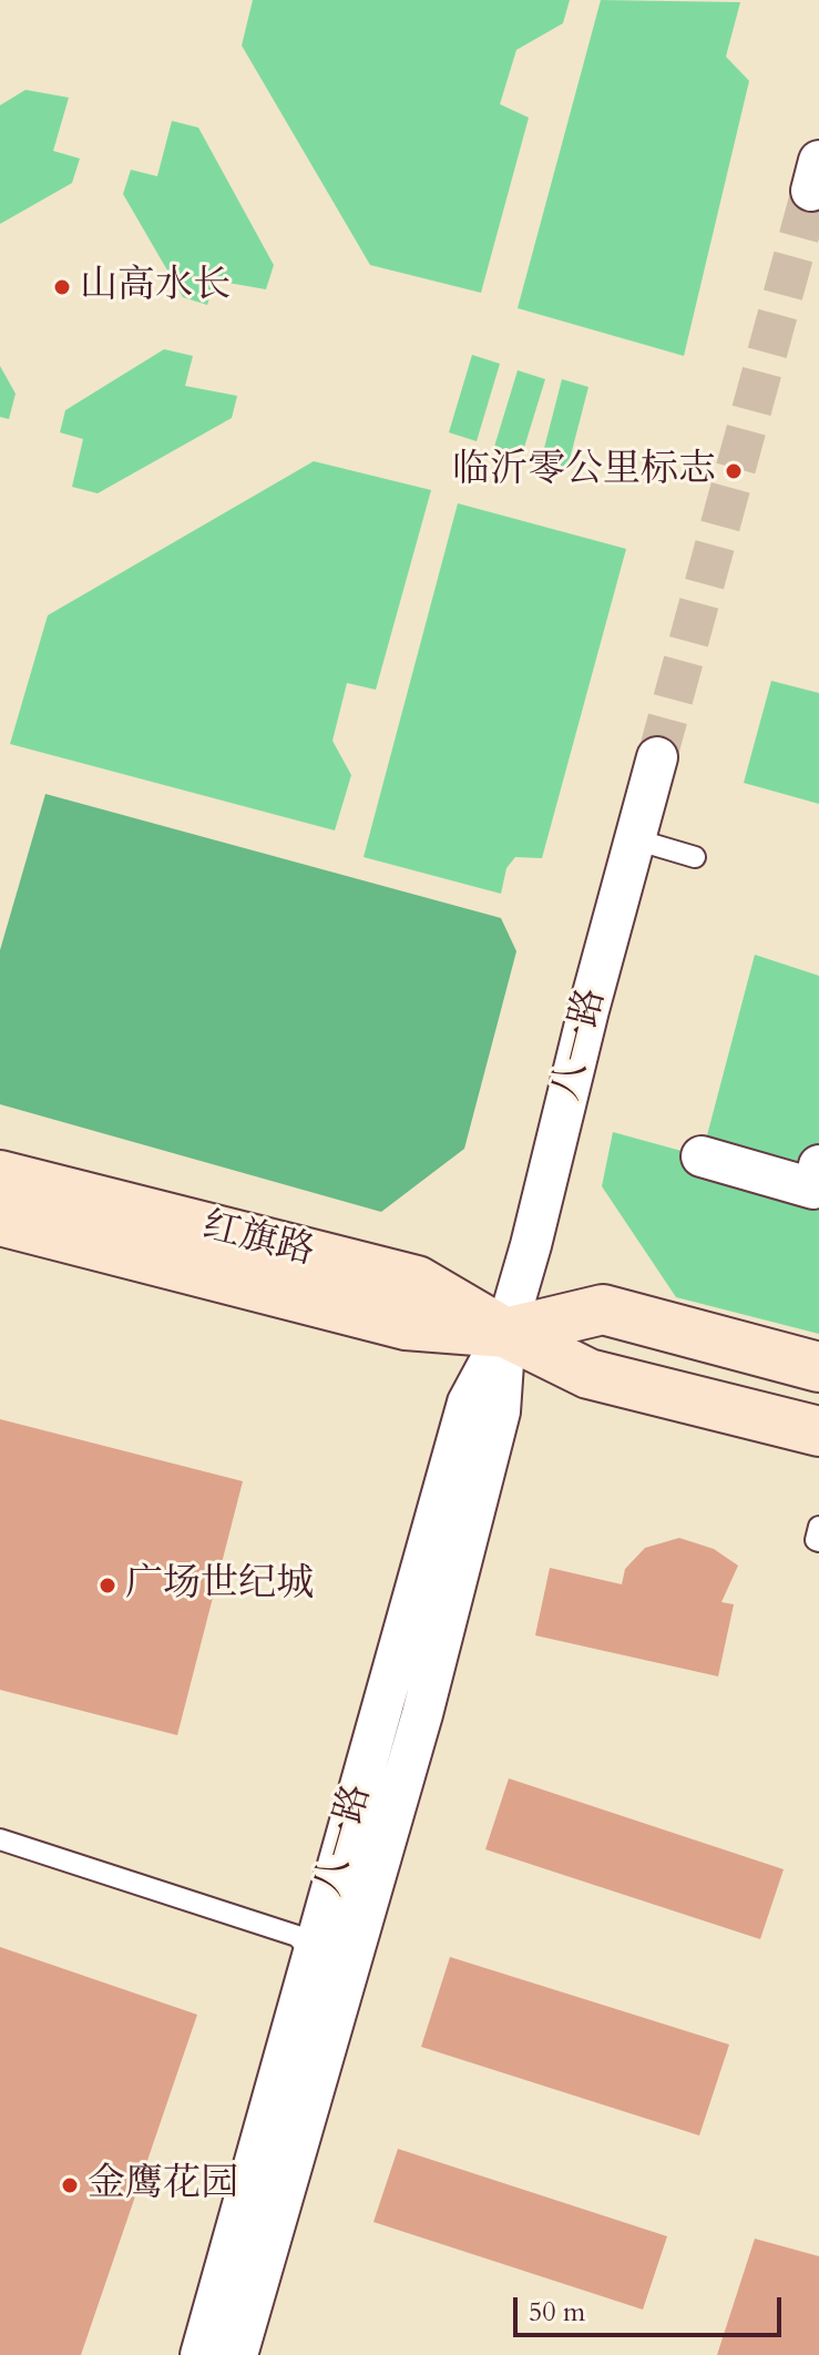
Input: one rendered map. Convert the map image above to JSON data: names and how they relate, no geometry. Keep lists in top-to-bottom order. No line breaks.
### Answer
{"streets":{"street":["八一路","红旗路"]},"crossings":[["八一路","红旗路"]],"places":["山高水长","临沂零公里标志","广场世纪城","金鹰花园"],"scale_bar":"50 m"}
